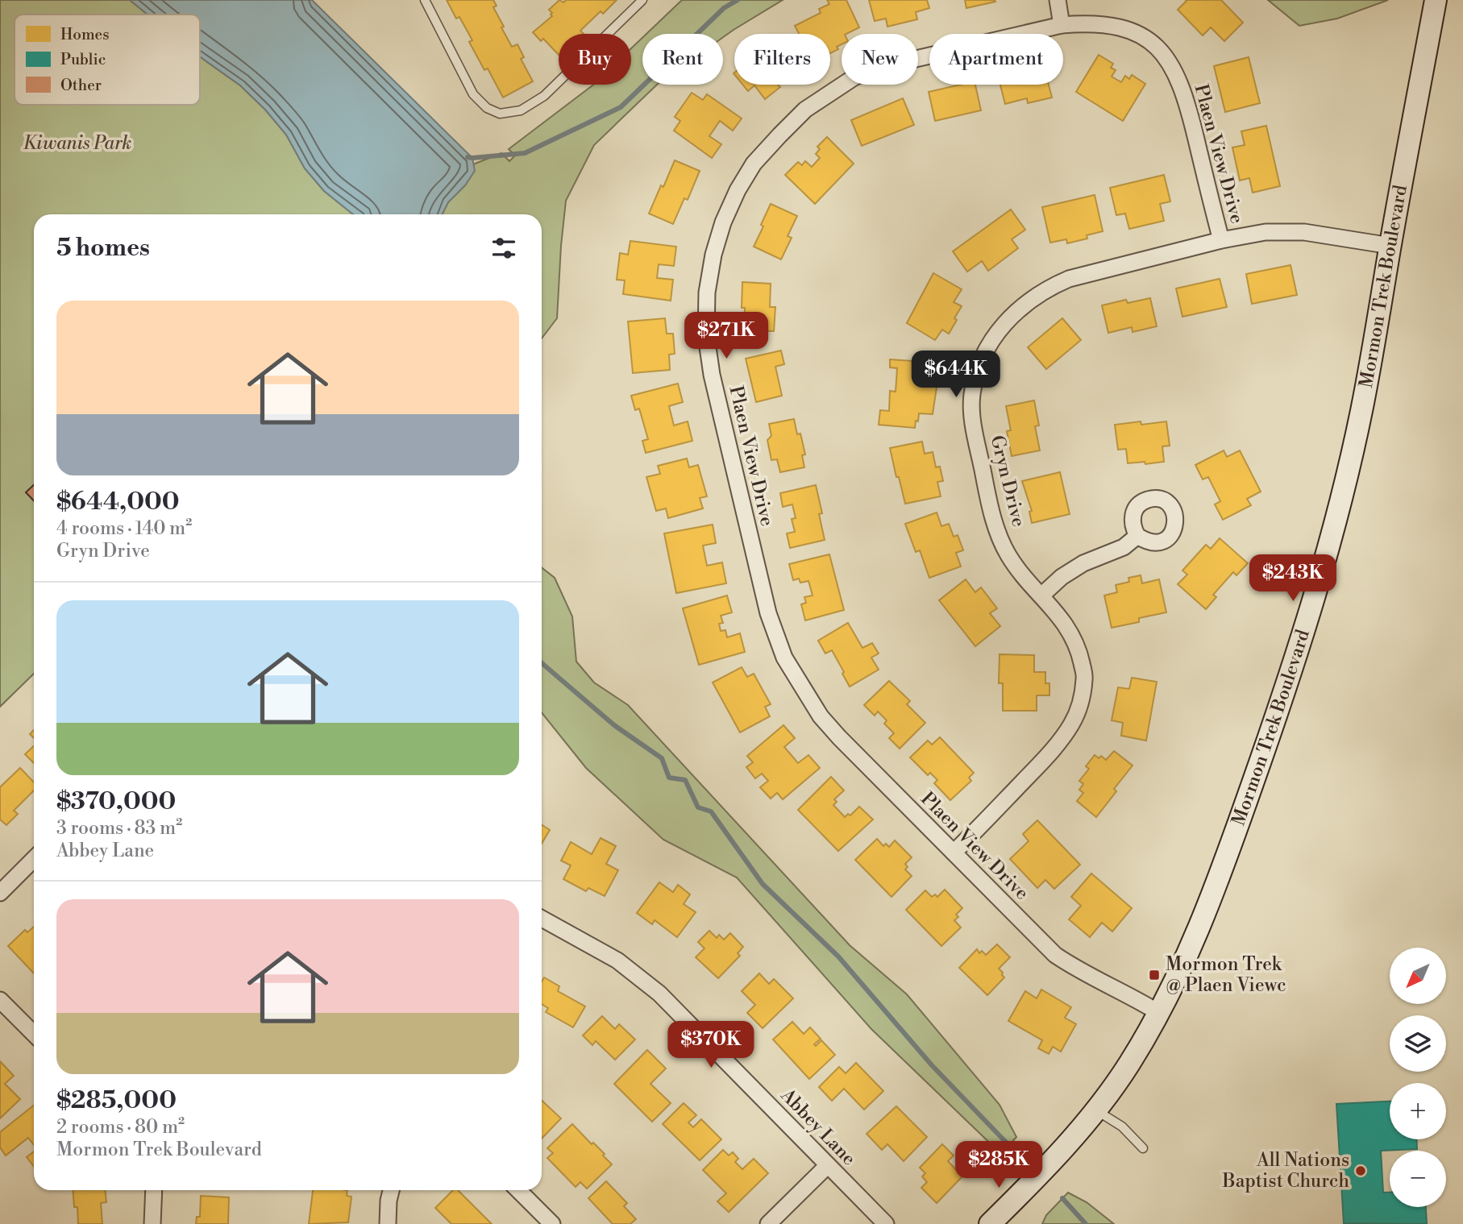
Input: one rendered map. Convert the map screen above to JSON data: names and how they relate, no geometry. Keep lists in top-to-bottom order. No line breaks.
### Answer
{"streets":{"main road":["Mormon Trek Boulevard"],"street":["Plaen View Drive","Gryn Drive","Abbey Lane"]},"crossings":[["Plaen View Drive","Mormon Trek Boulevard"],["Plaen View Drive","Gryn Drive"],["Mormon Trek Boulevard","Gryn Drive"]],"parks":["Kiwanis Park"],"places":{"transit":["Mormon Trek @ Plaen Viewc"],"other":["All Nations Baptist Church"]},"legend":["Homes","Public","Other"],"north":"bottom left","page":{"chip":["Buy","Rent","Filters","New","Apartment"],"heading":"5 homes","list":[{"name":"$644,000","note":"4 rooms · 140 m² · Gryn Drive"},{"name":"$370,000","note":"3 rooms · 83 m² · Abbey Lane"},{"name":"$285,000","note":"2 rooms · 80 m² · Mormon Trek Boulevard"}],"price":["$271K","$644K","$243K","$370K","$285K"],"map_buttons":["+","−"]}}
